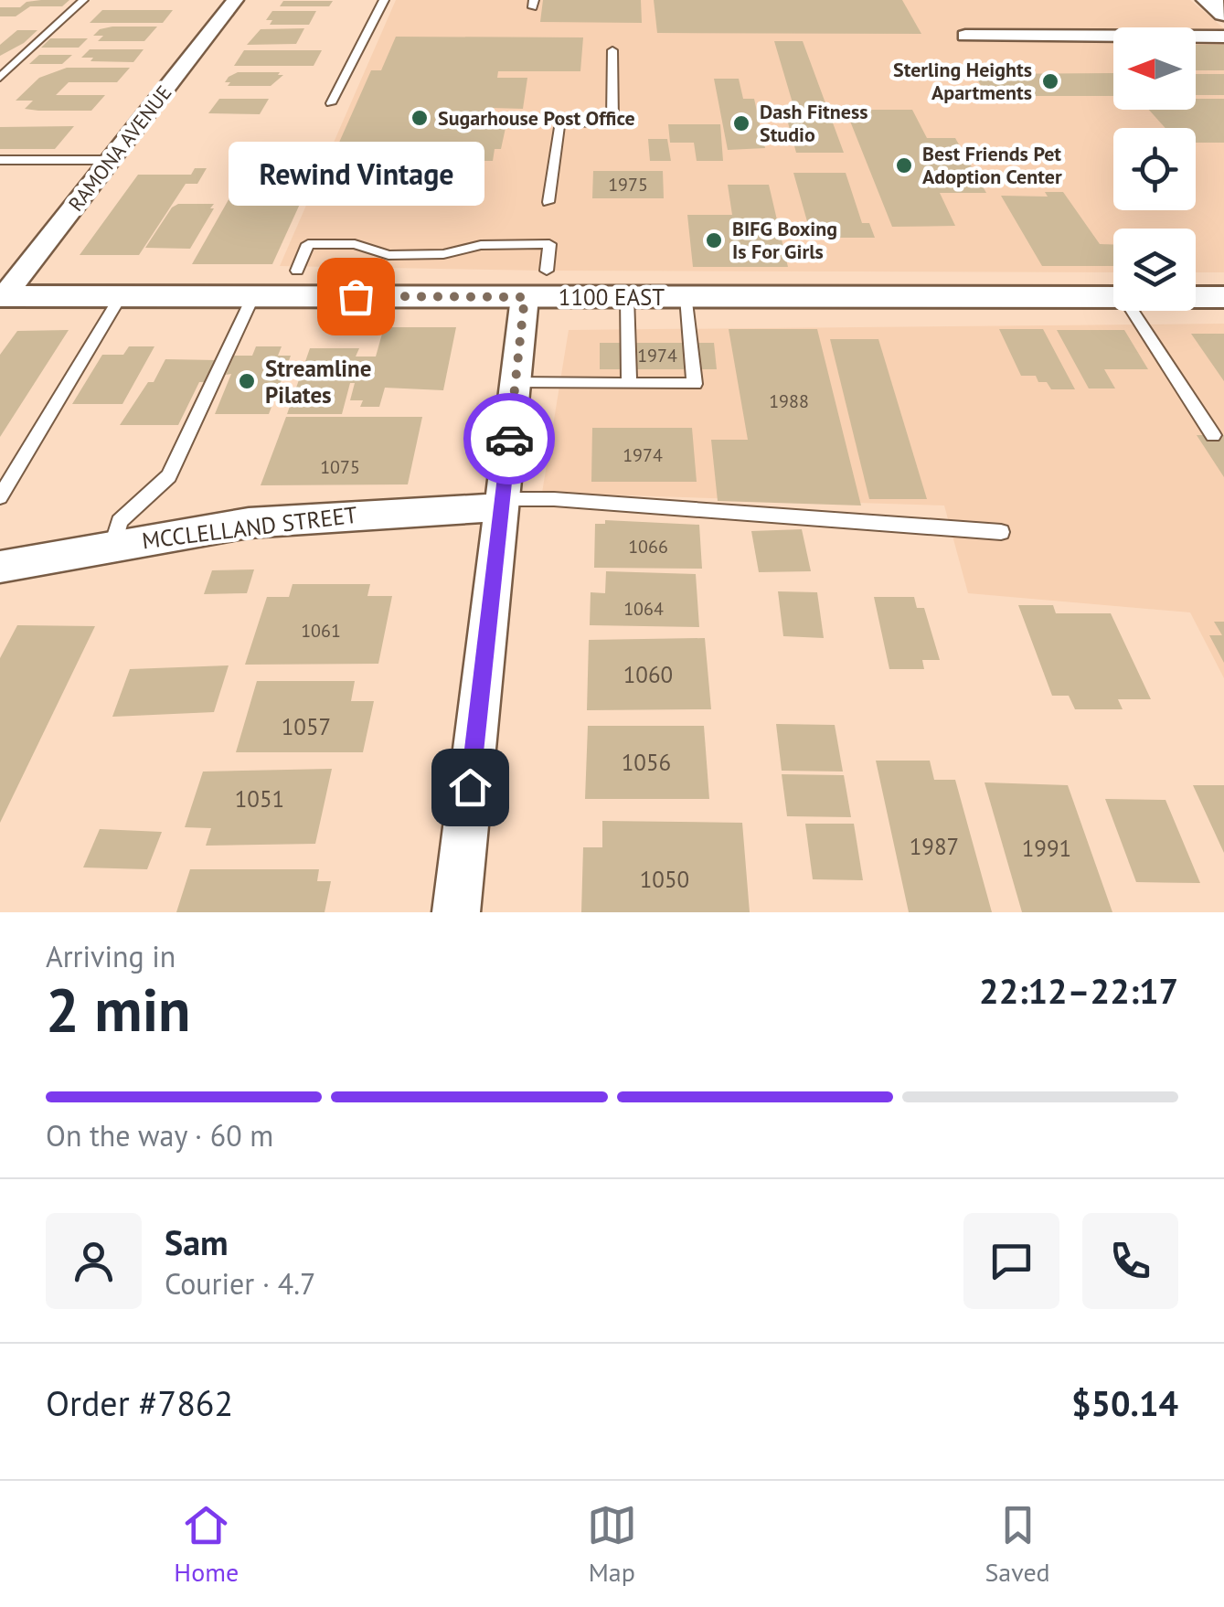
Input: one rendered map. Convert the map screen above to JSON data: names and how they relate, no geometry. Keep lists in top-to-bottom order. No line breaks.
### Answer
{"streets":{"street":["RAMONA AVENUE","1100 EAST","MCCLELLAND STREET"]},"crossings":[["RAMONA AVENUE","1100 EAST"]],"places":["Sterling Heights Apartments","Sugarhouse Post Office","Dash Fitness Studio","Best Friends Pet Adoption Center","BIFG Boxing Is For Girls","Rewind Vintage","Streamline Pilates"],"house_numbers":["1975","1974","1988","1974","1075","1066","1064","1061","1060","1057","1056","1051","1987","1991","1050"],"north":"left","page":{"bubble":"Rewind Vintage","heading":["2 min","Arriving in","22:12–22:17"],"panel":["Sam","Courier · 4.7","Order #7862","$50.14"],"bar":"On the way · 60 m","tabs":["Home","Map","Saved"]}}
